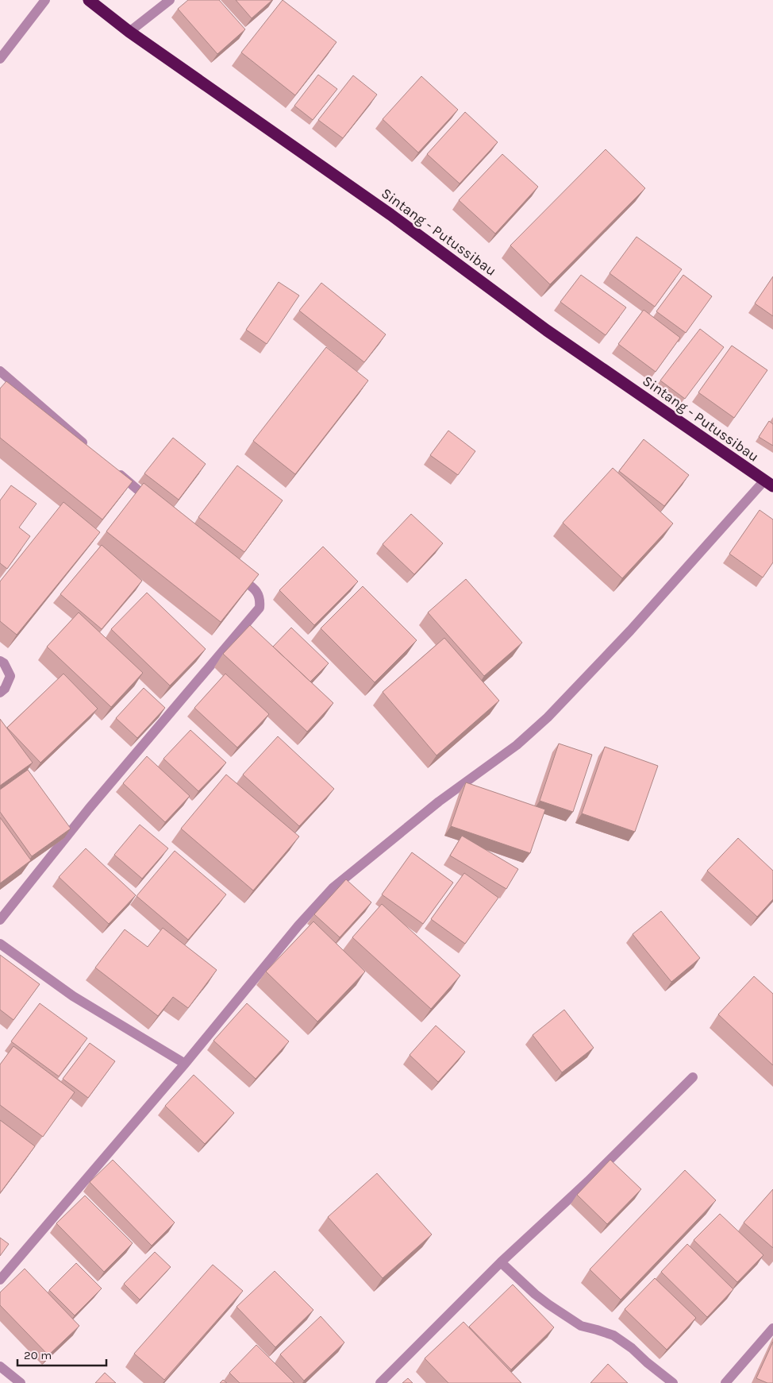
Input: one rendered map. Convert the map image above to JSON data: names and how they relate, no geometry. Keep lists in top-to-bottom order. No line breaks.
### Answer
{"streets":{"highway":["Sintang - Putussibau"]},"scale_bar":"20 m"}
